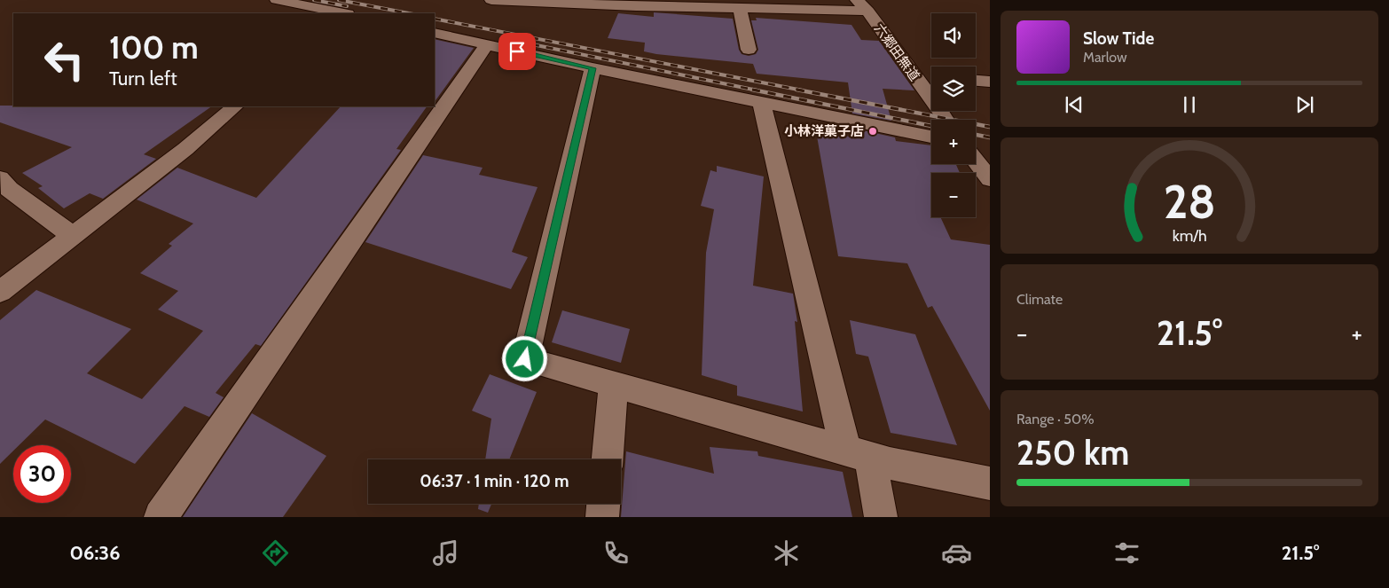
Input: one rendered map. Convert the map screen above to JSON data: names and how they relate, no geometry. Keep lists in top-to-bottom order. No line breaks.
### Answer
{"streets":{"street":["六郷田無道"]},"places":["小林洋菓子店"],"page":{"map_buttons":["+","−"],"turn":["100 m","Turn left"],"song":["Slow Tide","Marlow"],"tile":["Climate",["Range · 50%","250 km"]],"heat":["−","21.5°","+"],"limit":"30","trip":"06:37 · 1 min · 120 m","tabs":["06:36","21.5°"],"gauge":["28","km/h"]}}
